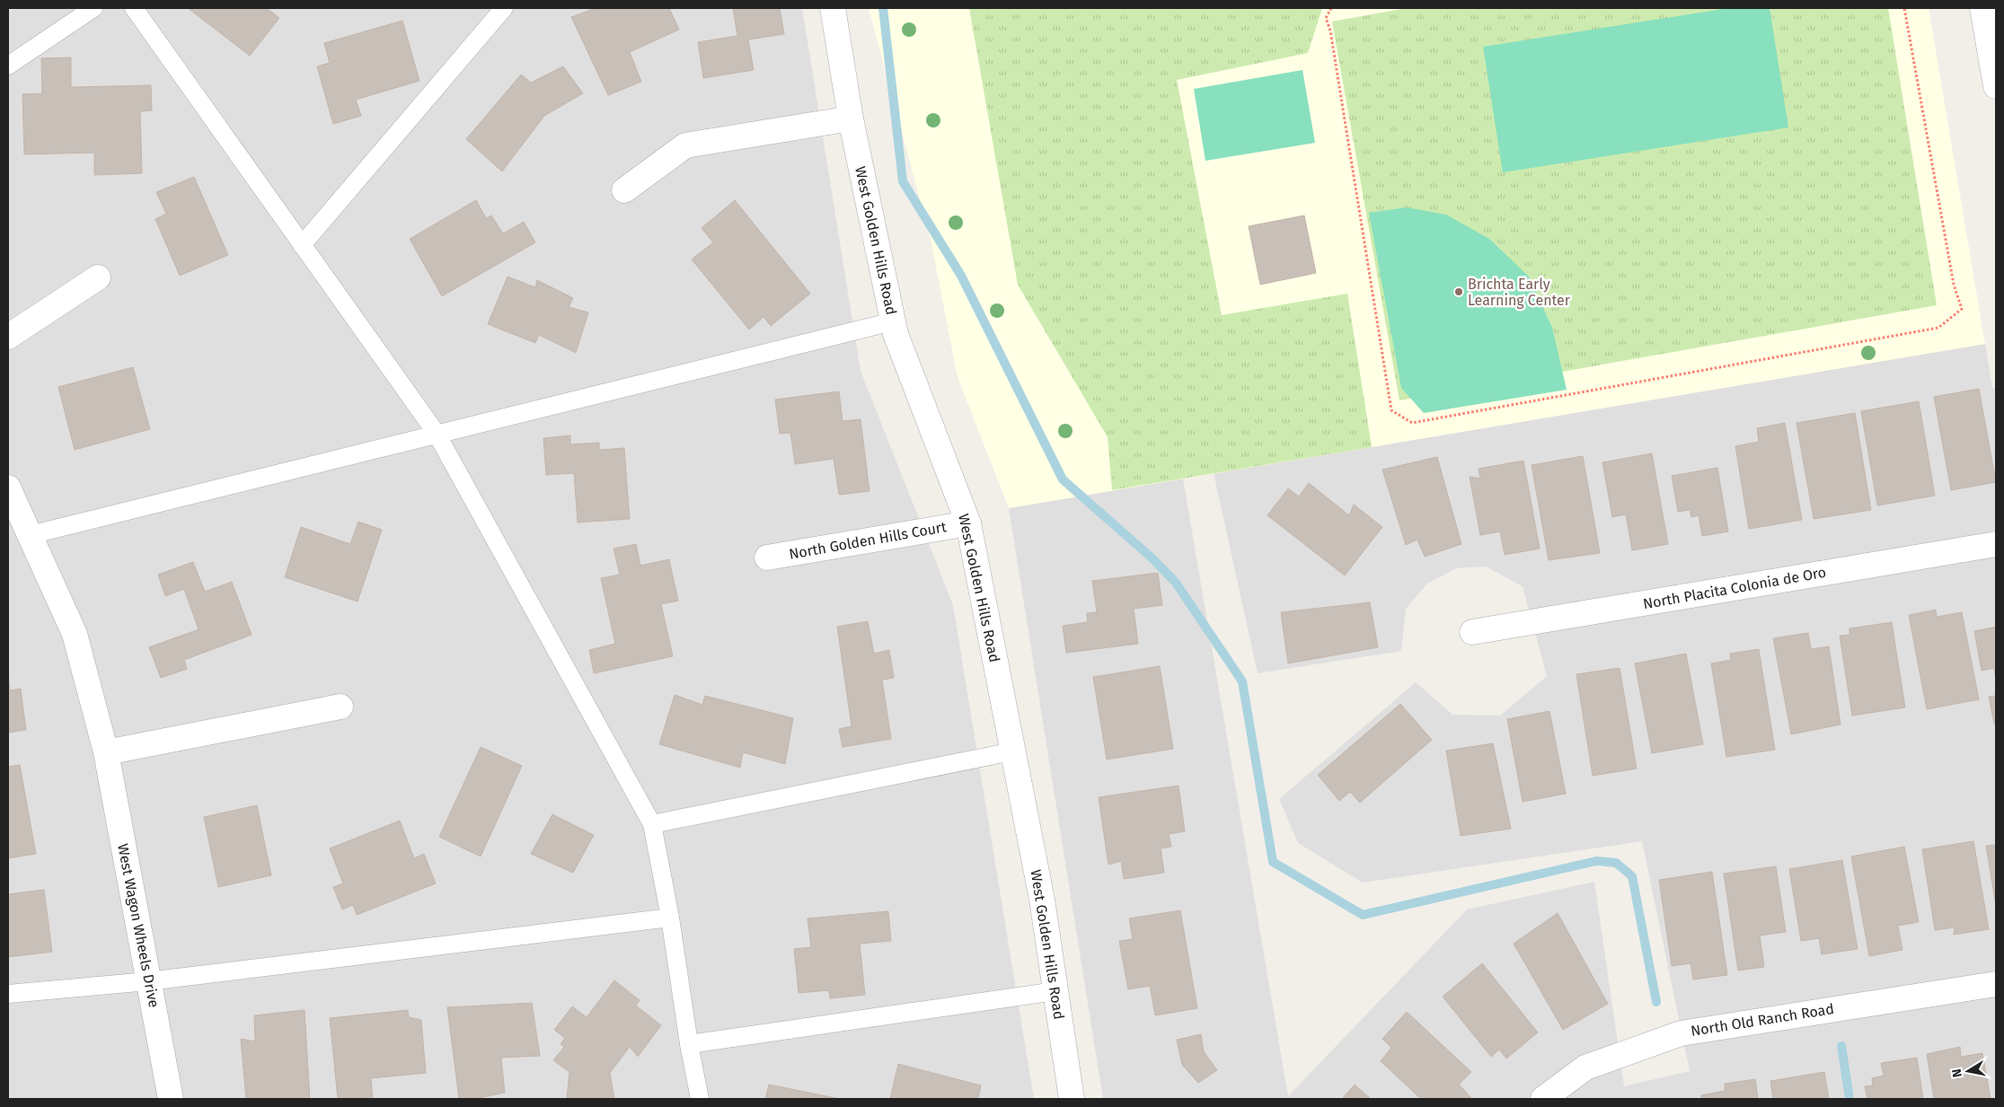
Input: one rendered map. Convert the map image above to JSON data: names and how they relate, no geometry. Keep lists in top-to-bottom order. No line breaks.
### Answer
{"streets":{"street":["West Golden Hills Road","North Golden Hills Court","North Placita Colonia de Oro","West Wagon Wheels Drive","North Old Ranch Road"]},"crossings":[["West Golden Hills Road","North Golden Hills Court"]],"places":["Brichta Early Learning Center"],"north":"left"}
